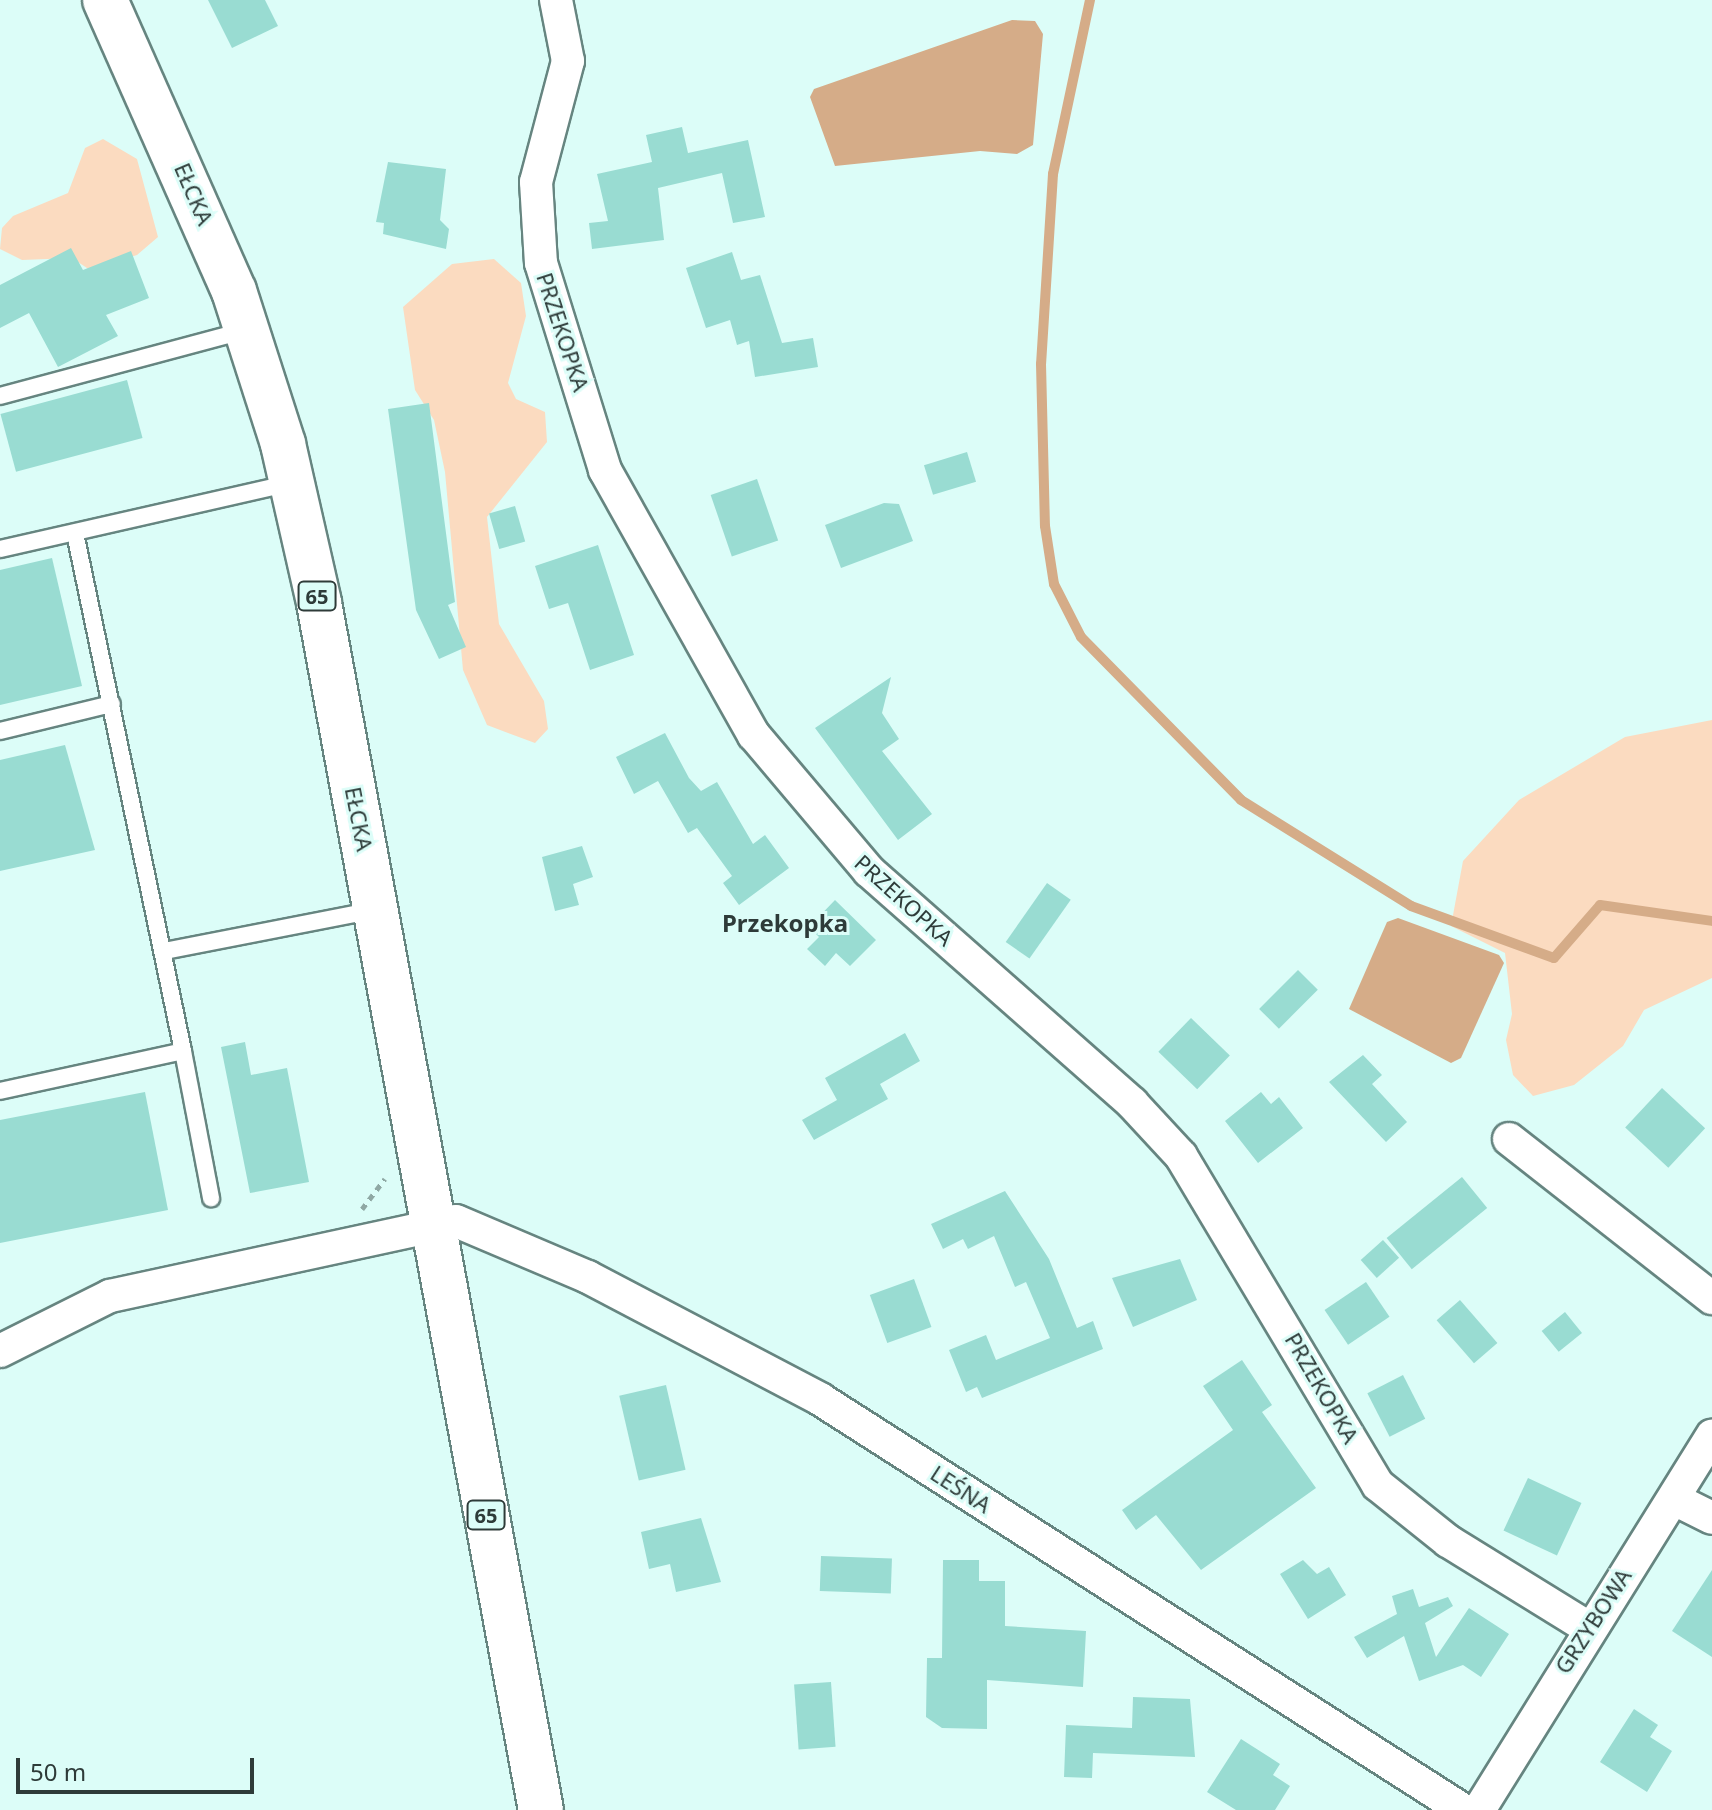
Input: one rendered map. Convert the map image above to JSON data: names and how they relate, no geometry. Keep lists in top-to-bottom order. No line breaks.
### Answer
{"streets":{"main road":["EŁCKA","65"],"street":["PRZEKOPKA","LEŚNA","GRZYBOWA"]},"crossings":[["EŁCKA","65"],["EŁCKA","LEŚNA"],["PRZEKOPKA","GRZYBOWA"],["65","LEŚNA"]],"districts":["Przekopka"],"scale_bar":"50 m"}
